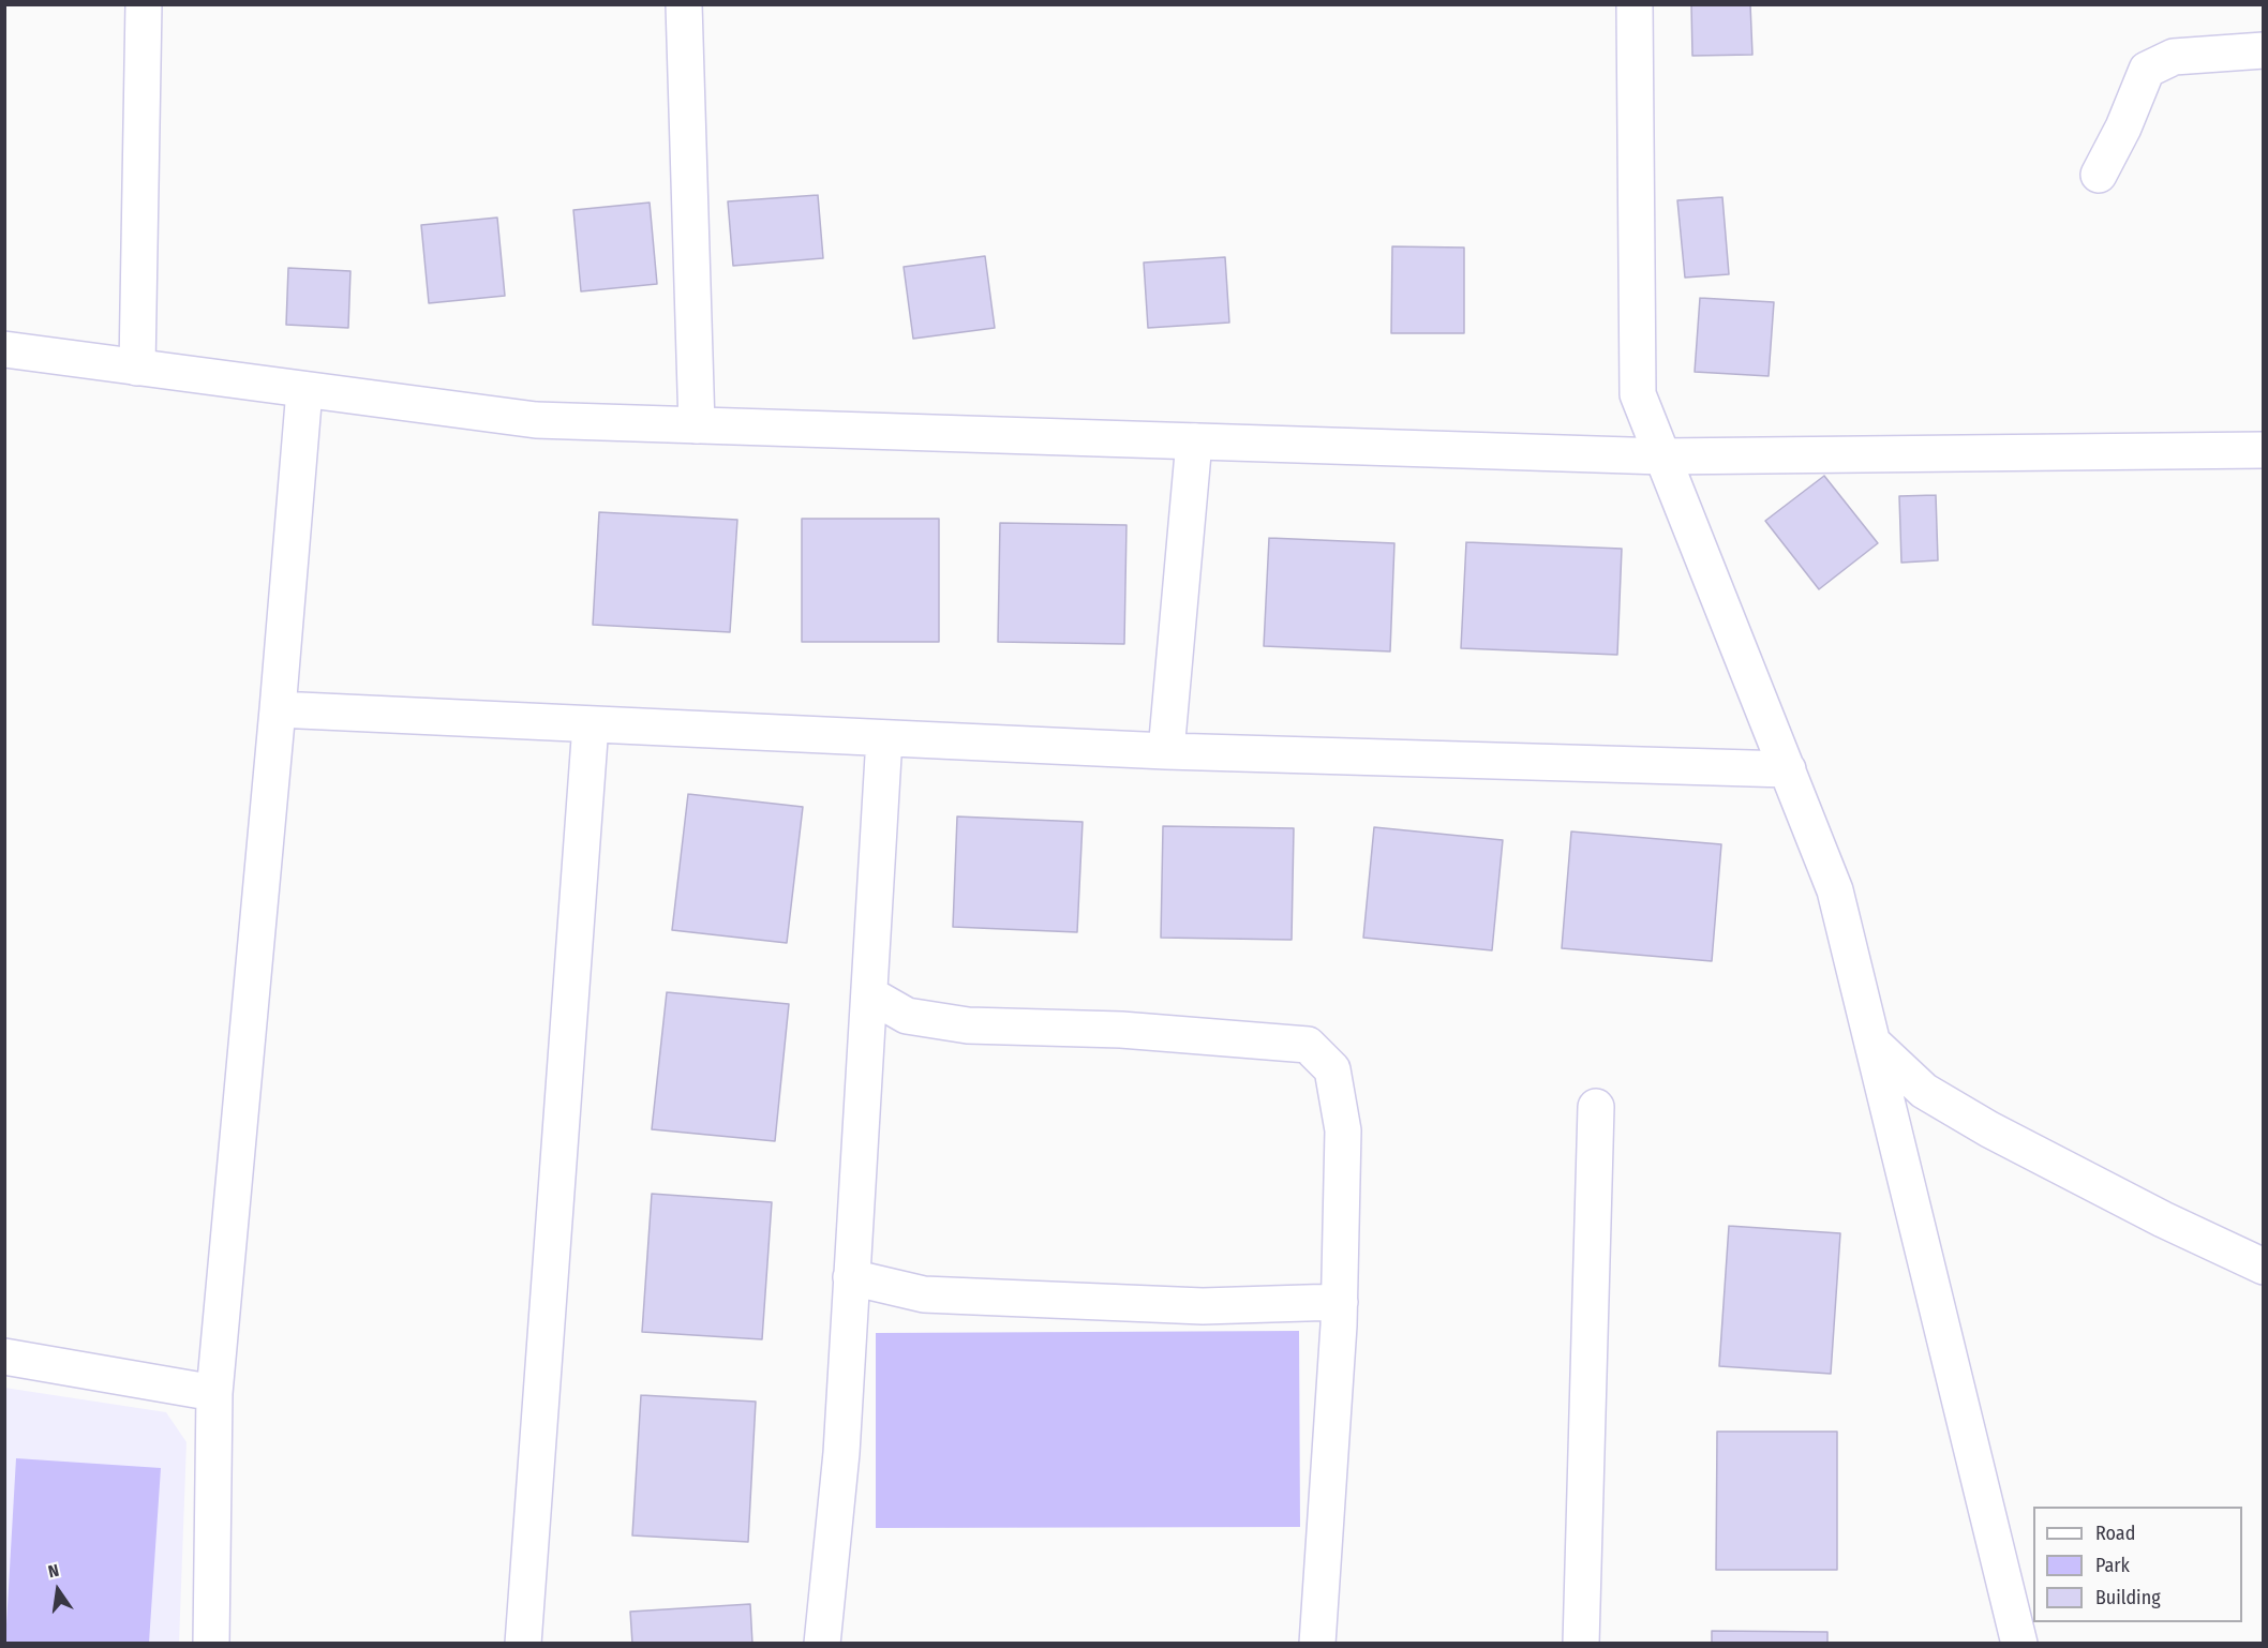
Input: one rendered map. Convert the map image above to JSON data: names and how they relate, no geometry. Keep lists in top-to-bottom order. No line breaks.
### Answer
{"legend":["Road","Park","Building"],"north":"top"}
